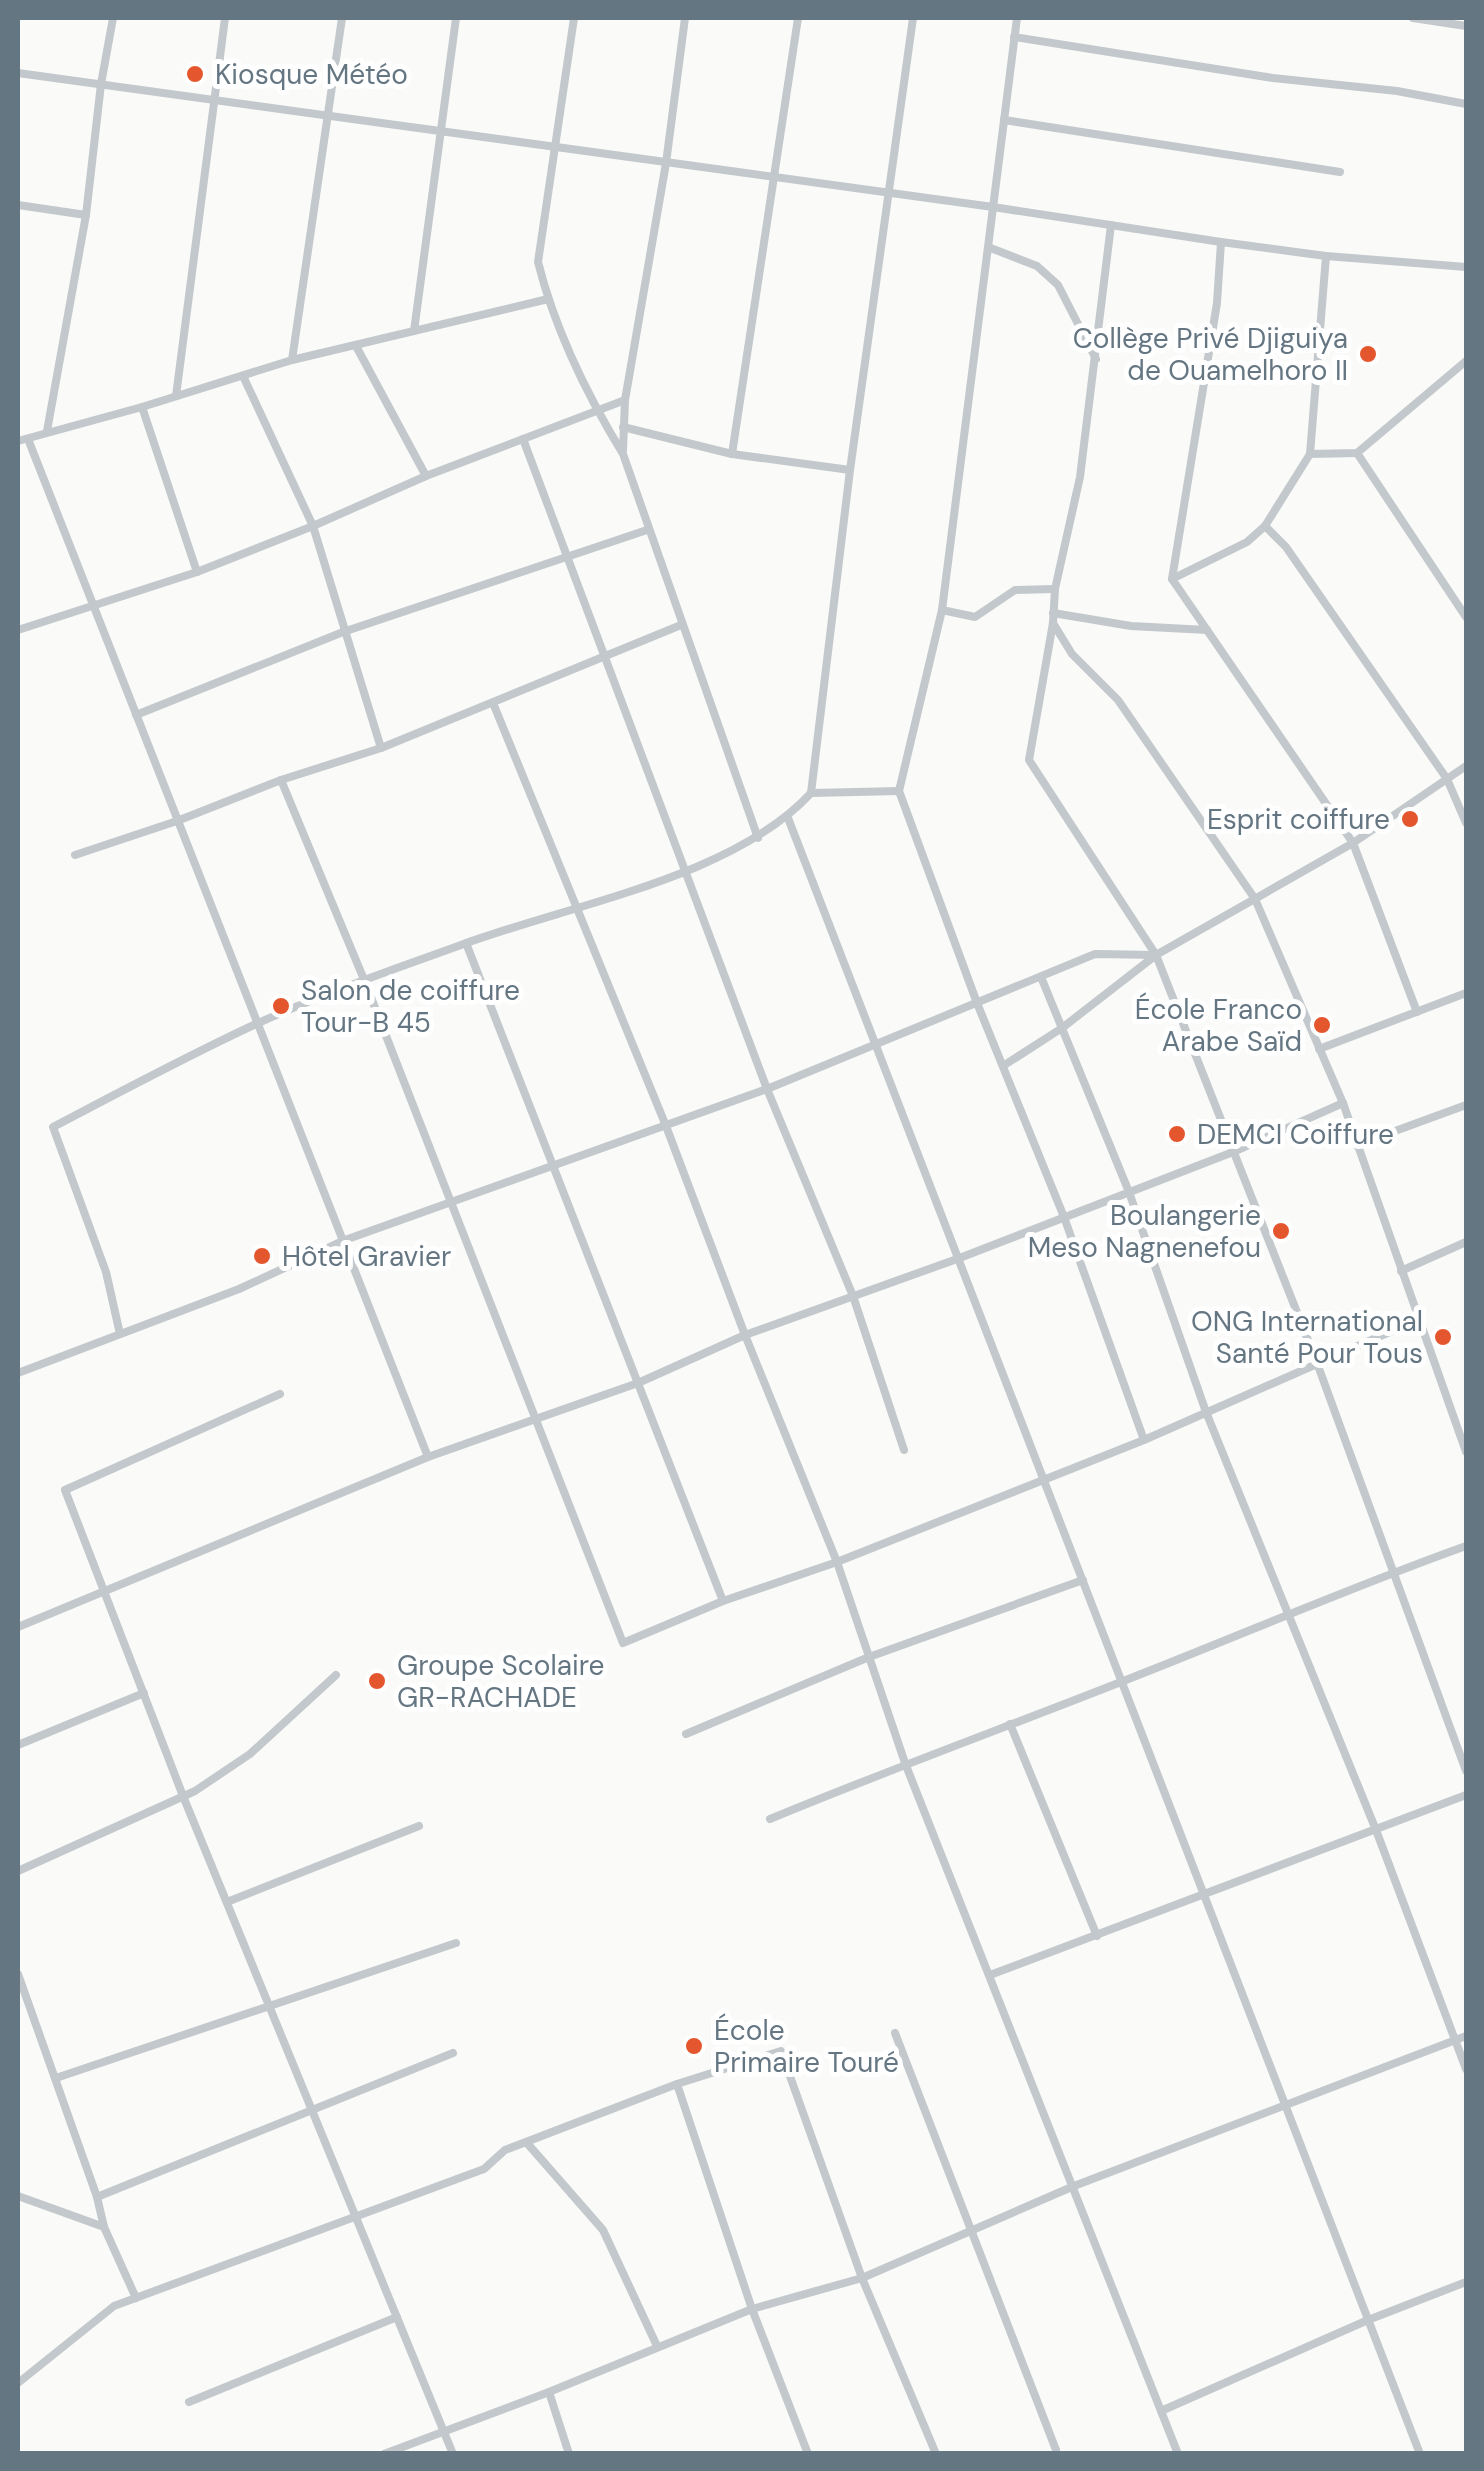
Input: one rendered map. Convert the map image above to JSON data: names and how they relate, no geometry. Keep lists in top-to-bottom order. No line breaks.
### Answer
{"places":["Kiosque Météo","Collège Privé Djiguiya de Ouamelhoro II","Esprit coiffure","Salon de coiffure Tour-B 45","École Franco Arabe Saïd","DEMCI Coiffure","Boulangerie Meso Nagnenefou","Hôtel Gravier","ONG International Santé Pour Tous","Groupe Scolaire GR-RACHADE","École Primaire Touré"]}
